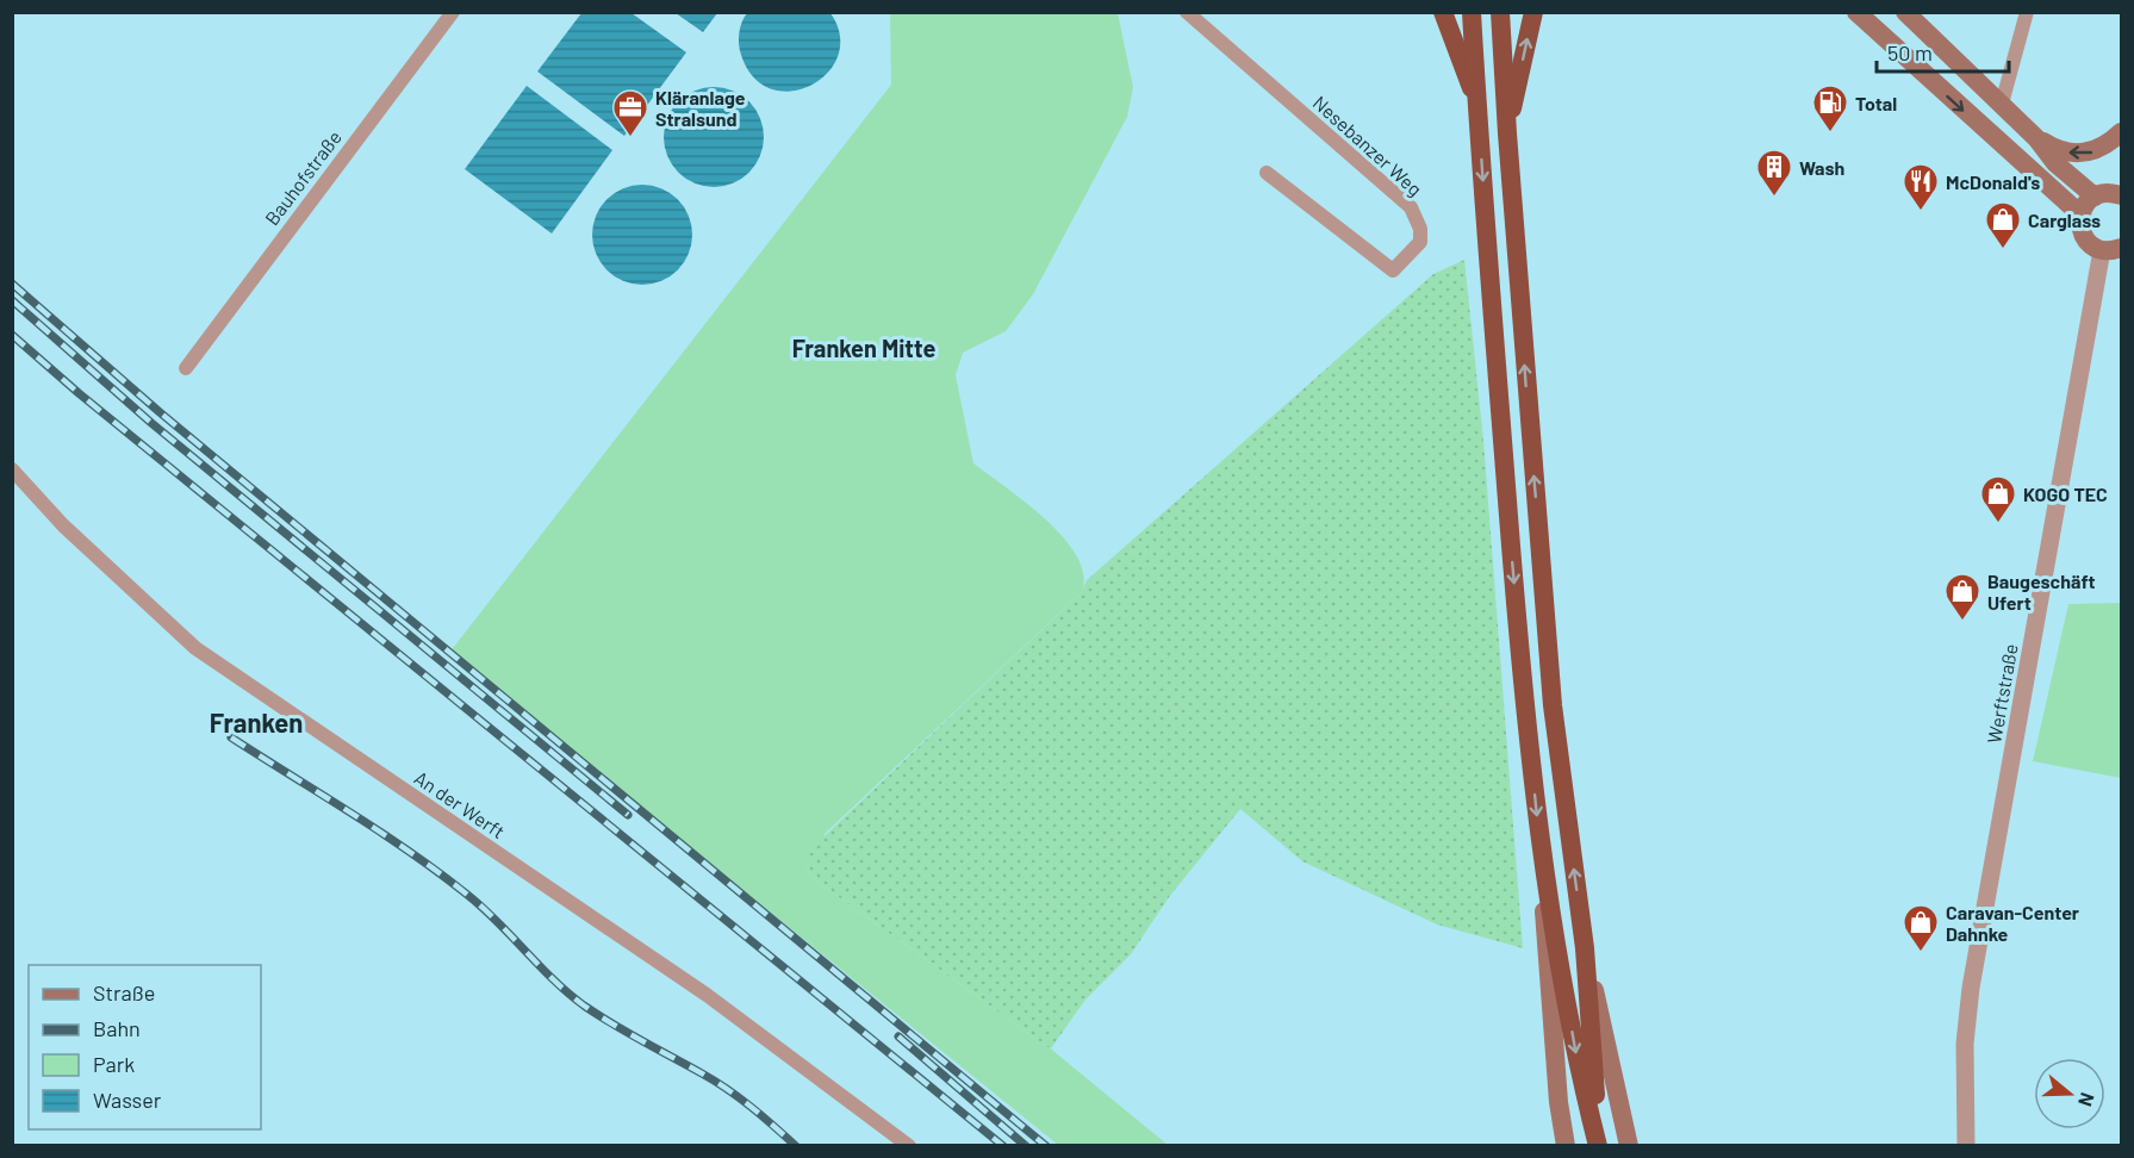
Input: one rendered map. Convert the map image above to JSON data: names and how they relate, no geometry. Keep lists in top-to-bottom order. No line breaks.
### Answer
{"streets":{"street":["Nesebanzer Weg","Bauhofstraße","Werftstraße","An der Werft"]},"districts":["Franken Mitte","Franken"],"places":{"fuel station":["Total"],"office":["Kläranlage Stralsund"],"building":["Wash"],"restaurant":["McDonald's"],"shop":["Carglass","KOGO TEC","Baugeschäft Ufert","Caravan-Center Dahnke"]},"legend":["Straße","Bahn","Park","Wasser"],"scale_bar":"50 m","north":"right"}
